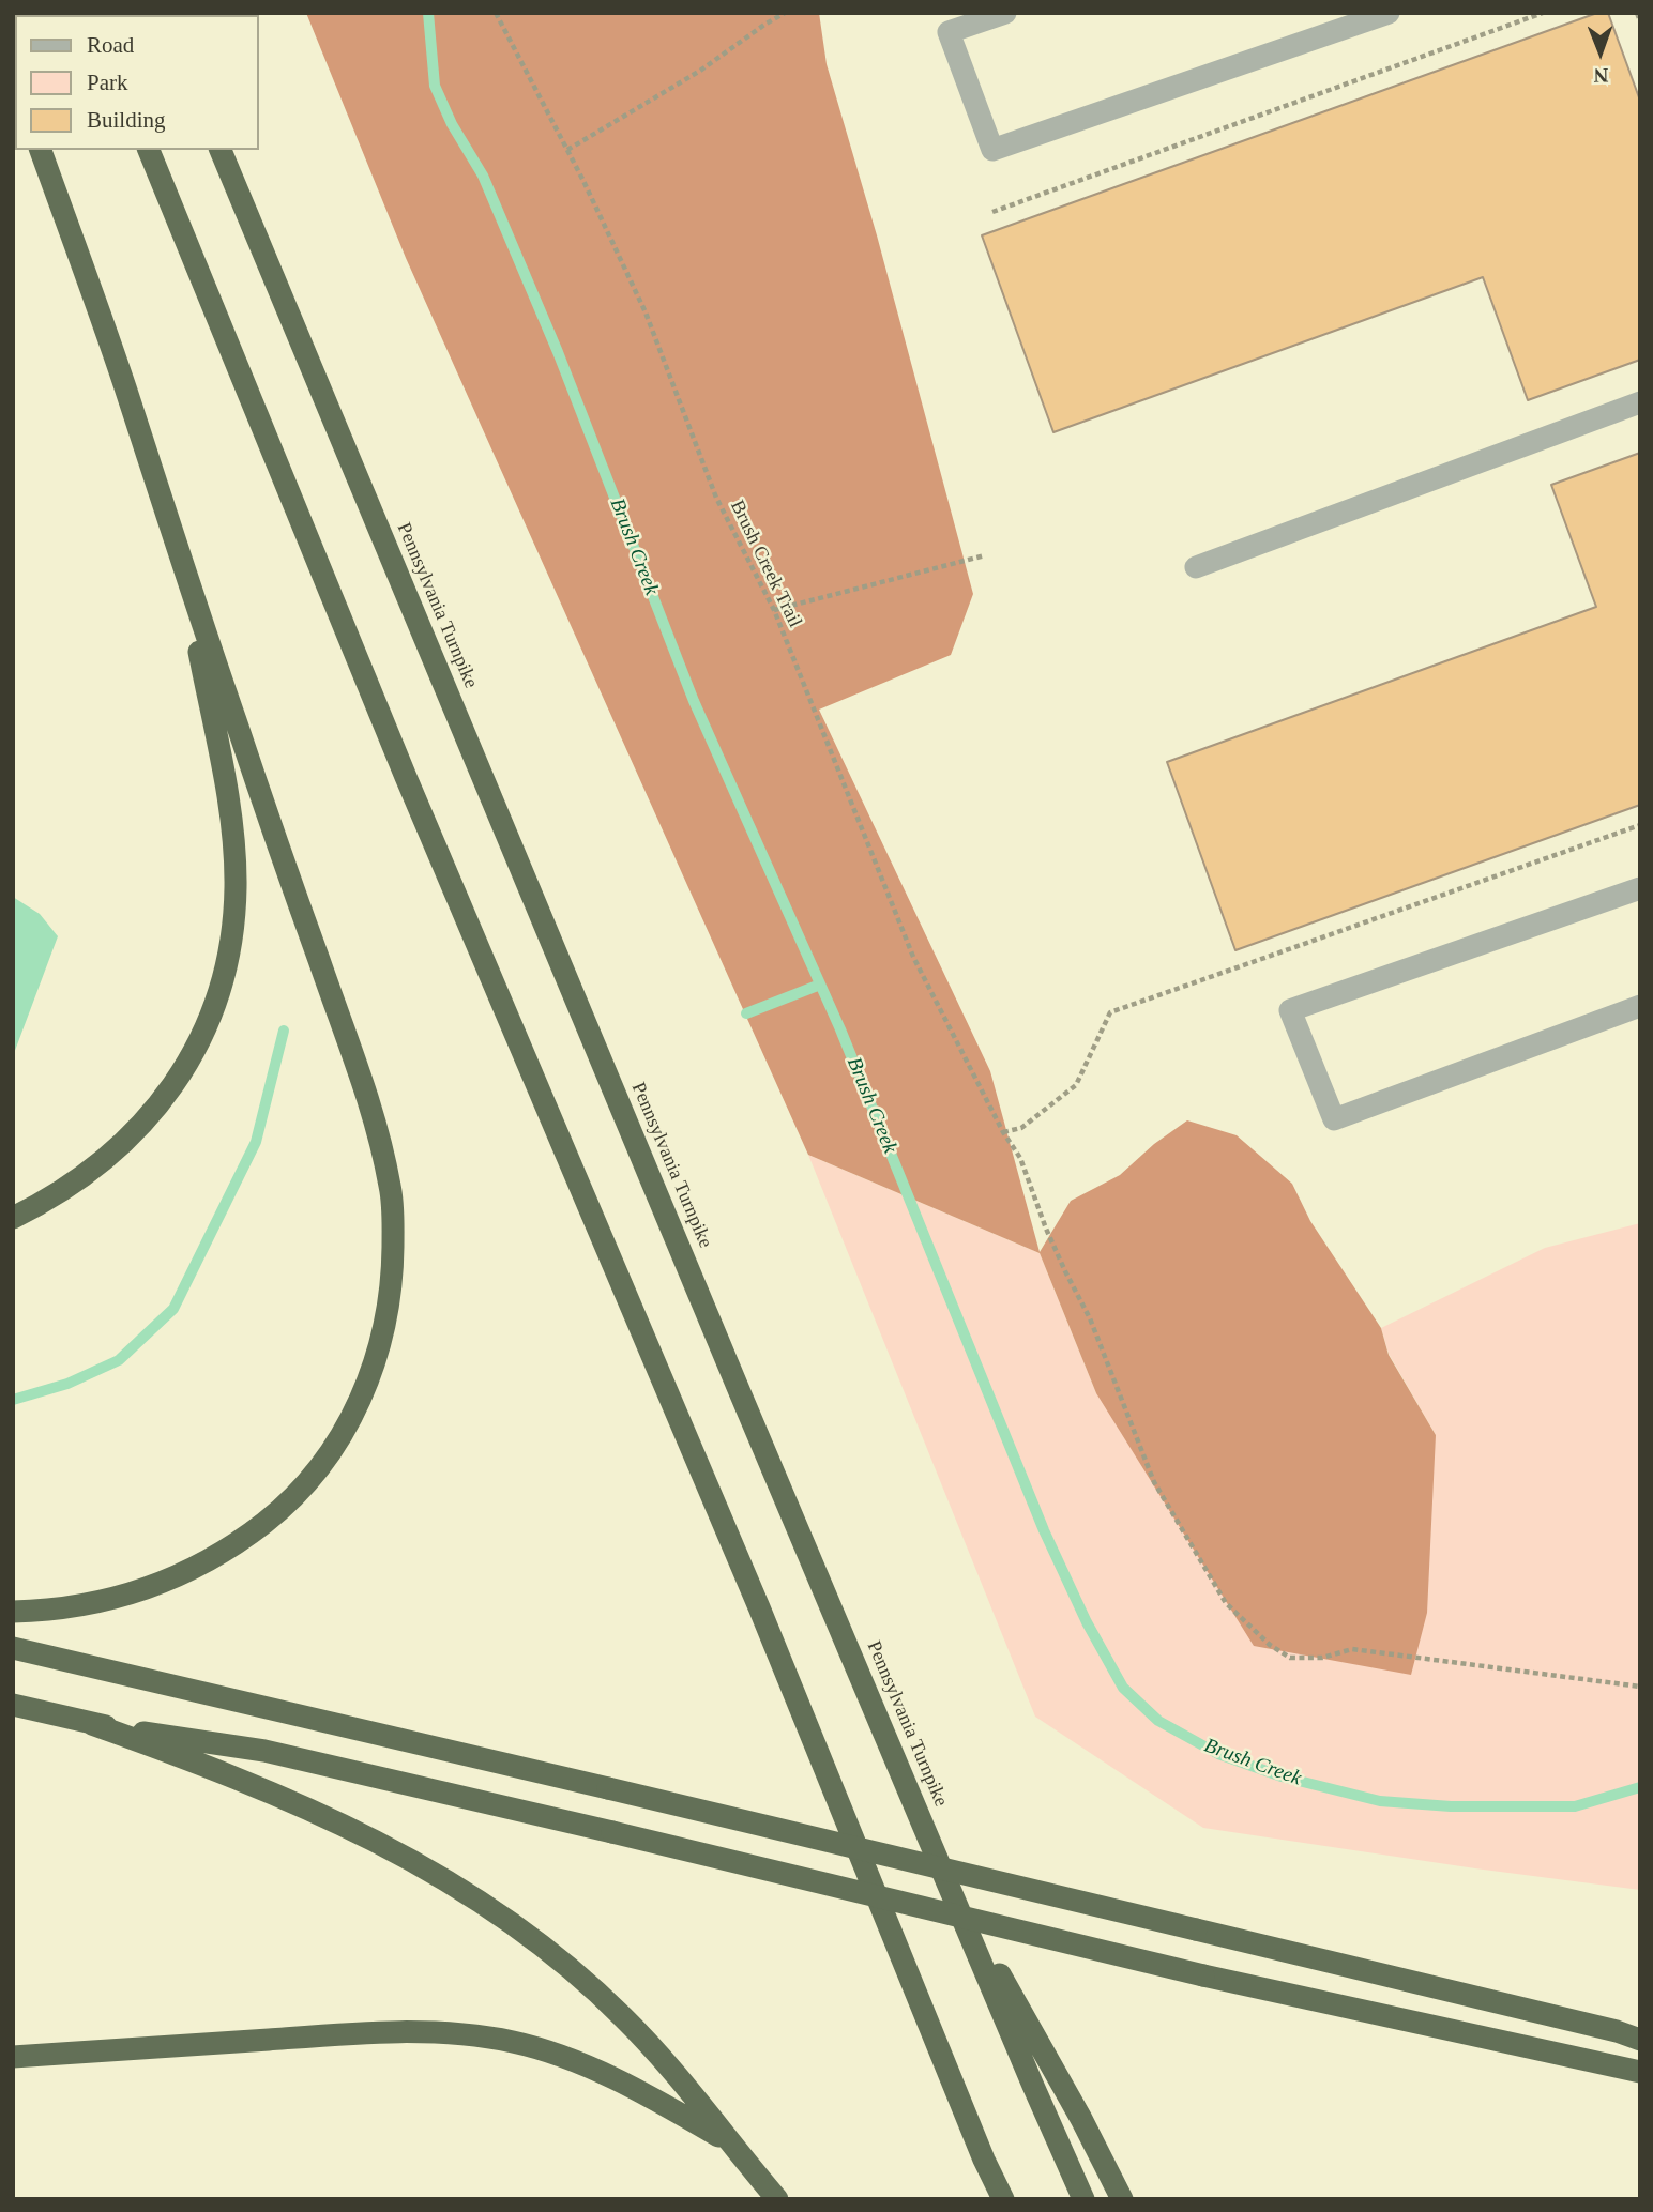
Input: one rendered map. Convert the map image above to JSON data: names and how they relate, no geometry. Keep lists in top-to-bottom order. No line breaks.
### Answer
{"streets":{"highway":["Pennsylvania Turnpike"],"path":["Brush Creek Trail"]},"water":["Brush Creek"],"legend":["Road","Park","Building"],"north":"bottom"}
